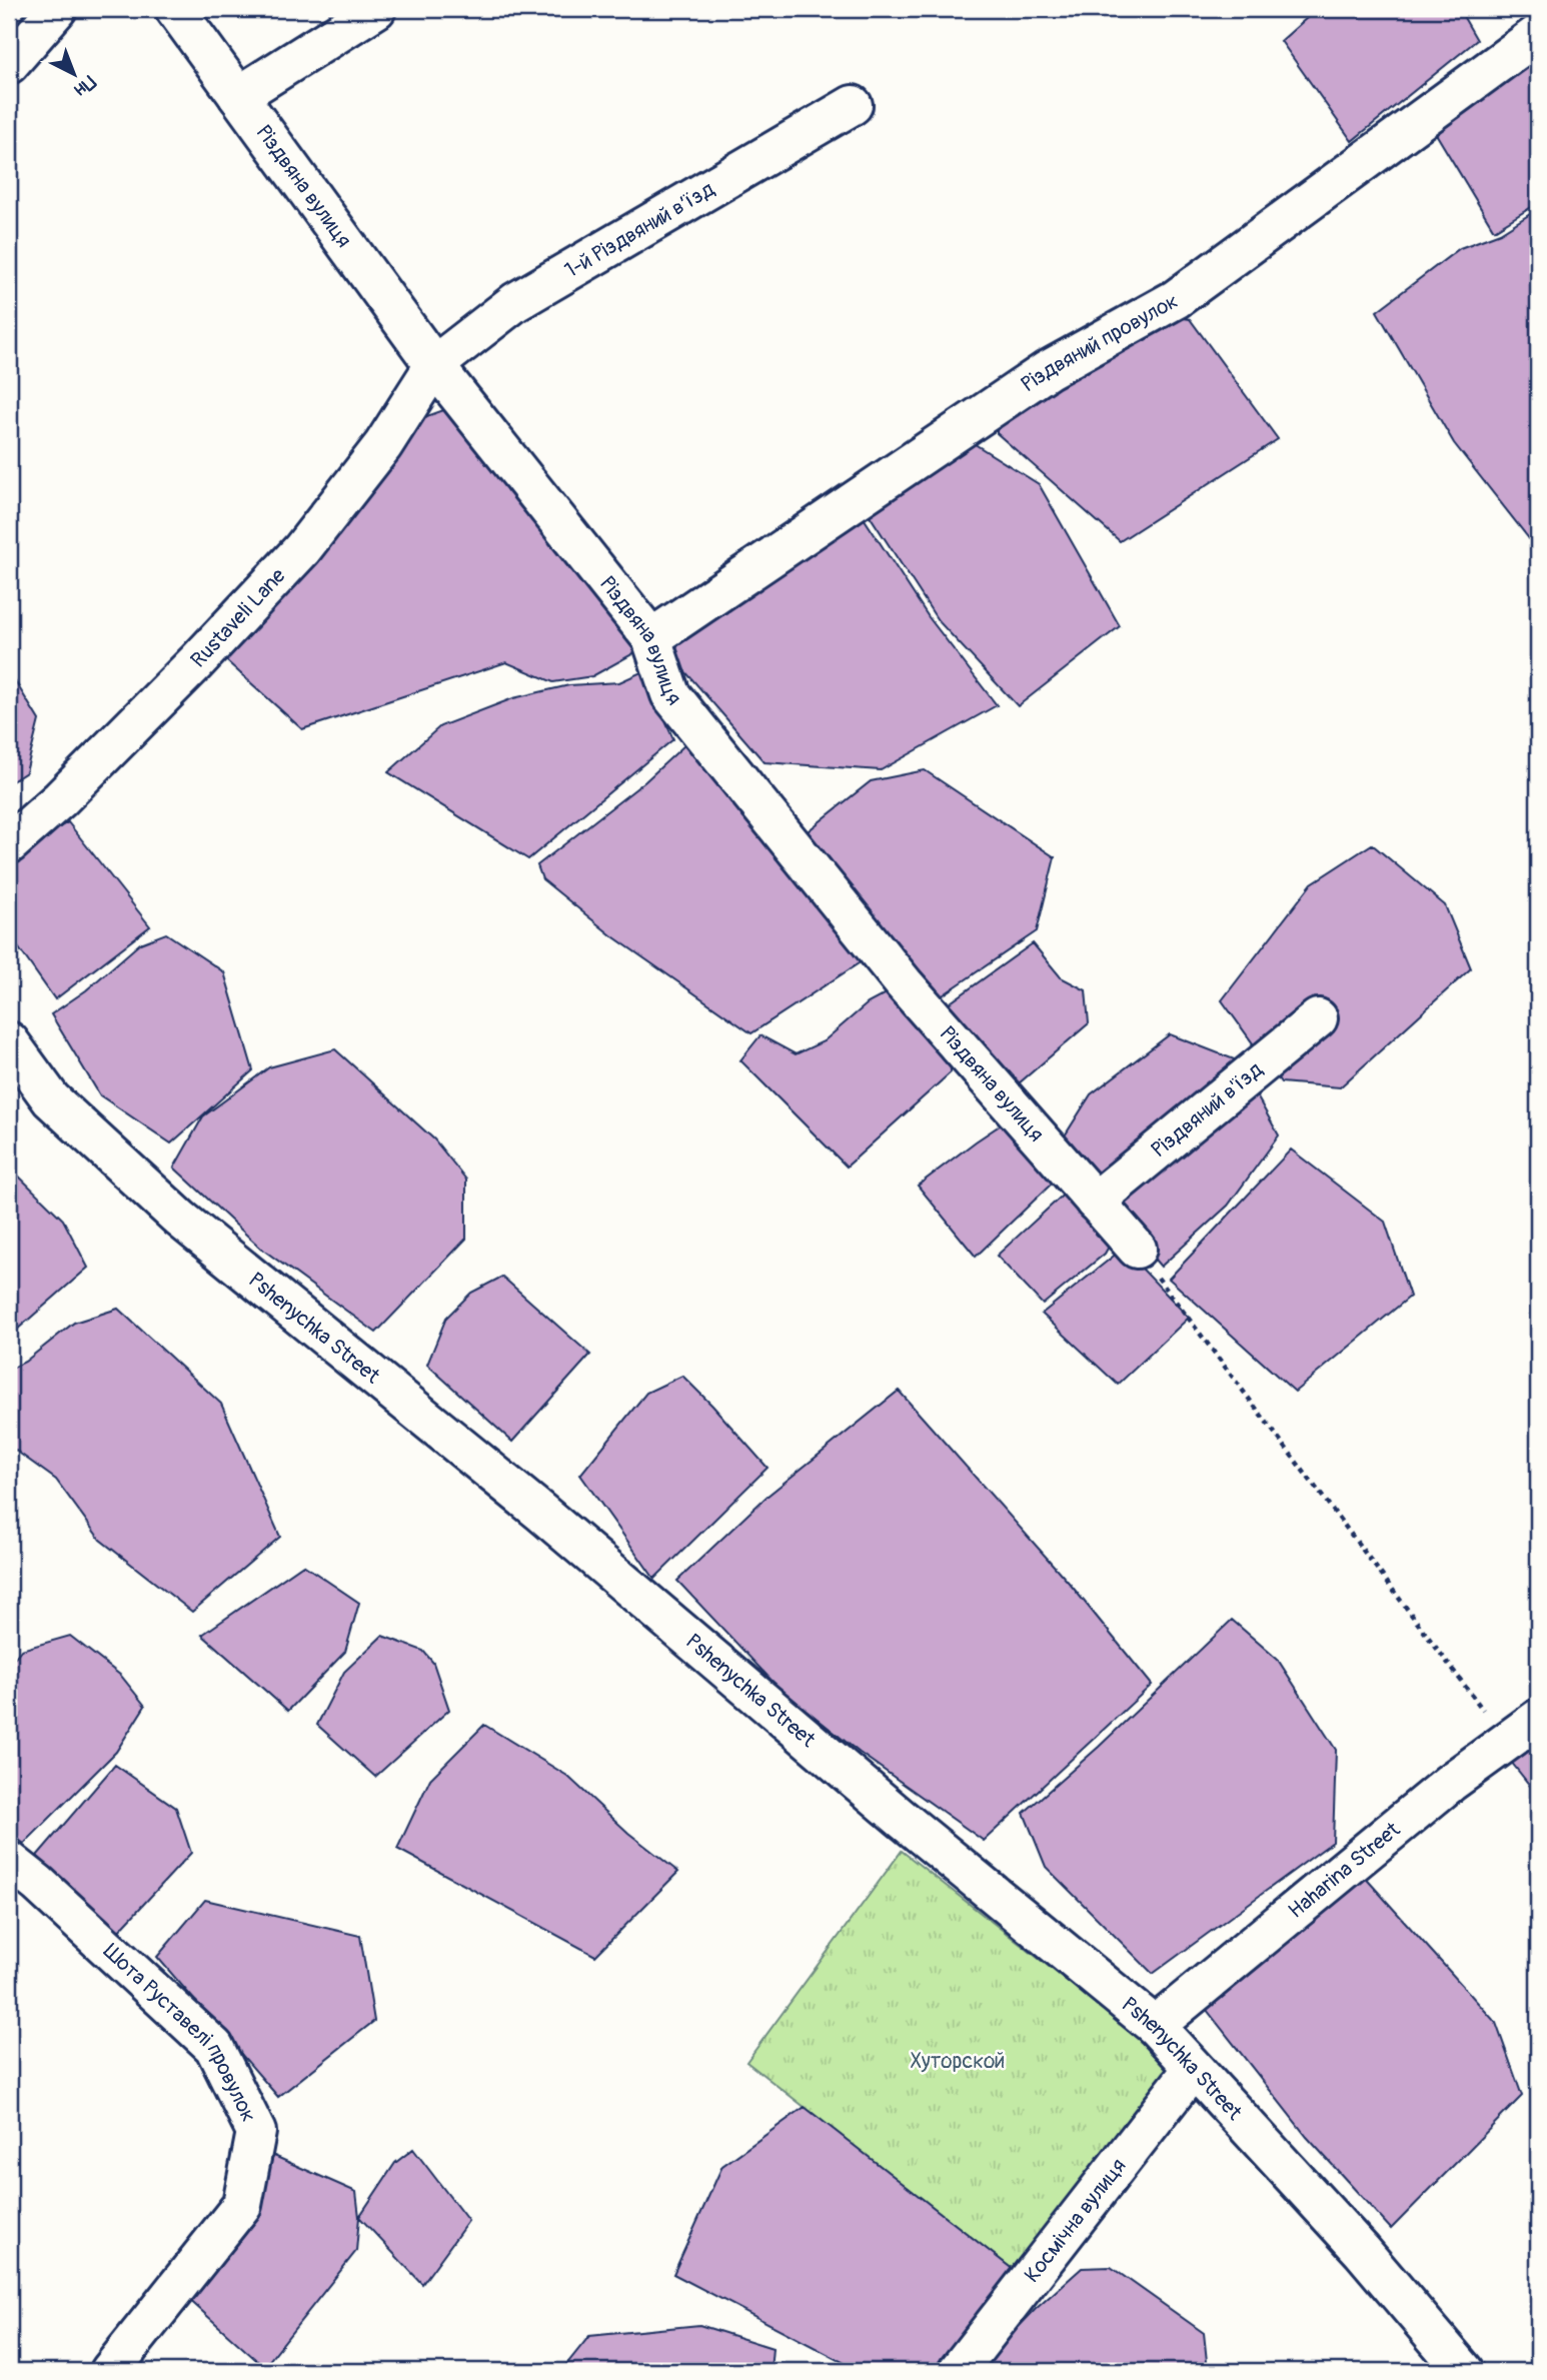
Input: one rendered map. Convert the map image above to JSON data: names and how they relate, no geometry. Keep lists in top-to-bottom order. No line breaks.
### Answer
{"streets":{"street":["Різдвяна вулиця","1-й Різдвяний в’їзд","Різдвяний провулок","Rustaveli Lane","Різдвяний в'їзд","Pshenychka Street","Haharina Street","Шота Руставелі провулок","Космічна вулиця"]},"crossings":[["Різдвяна вулиця","1-й Різдвяний в’їзд"],["Різдвяна вулиця","Різдвяний провулок"],["Різдвяна вулиця","Rustaveli Lane"],["Різдвяна вулиця","Різдвяний в'їзд"],["1-й Різдвяний в’їзд","Rustaveli Lane"],["Pshenychka Street","Haharina Street"],["Pshenychka Street","Космічна вулиця"]],"parks":["Хуторской"],"north":"bottom right"}
